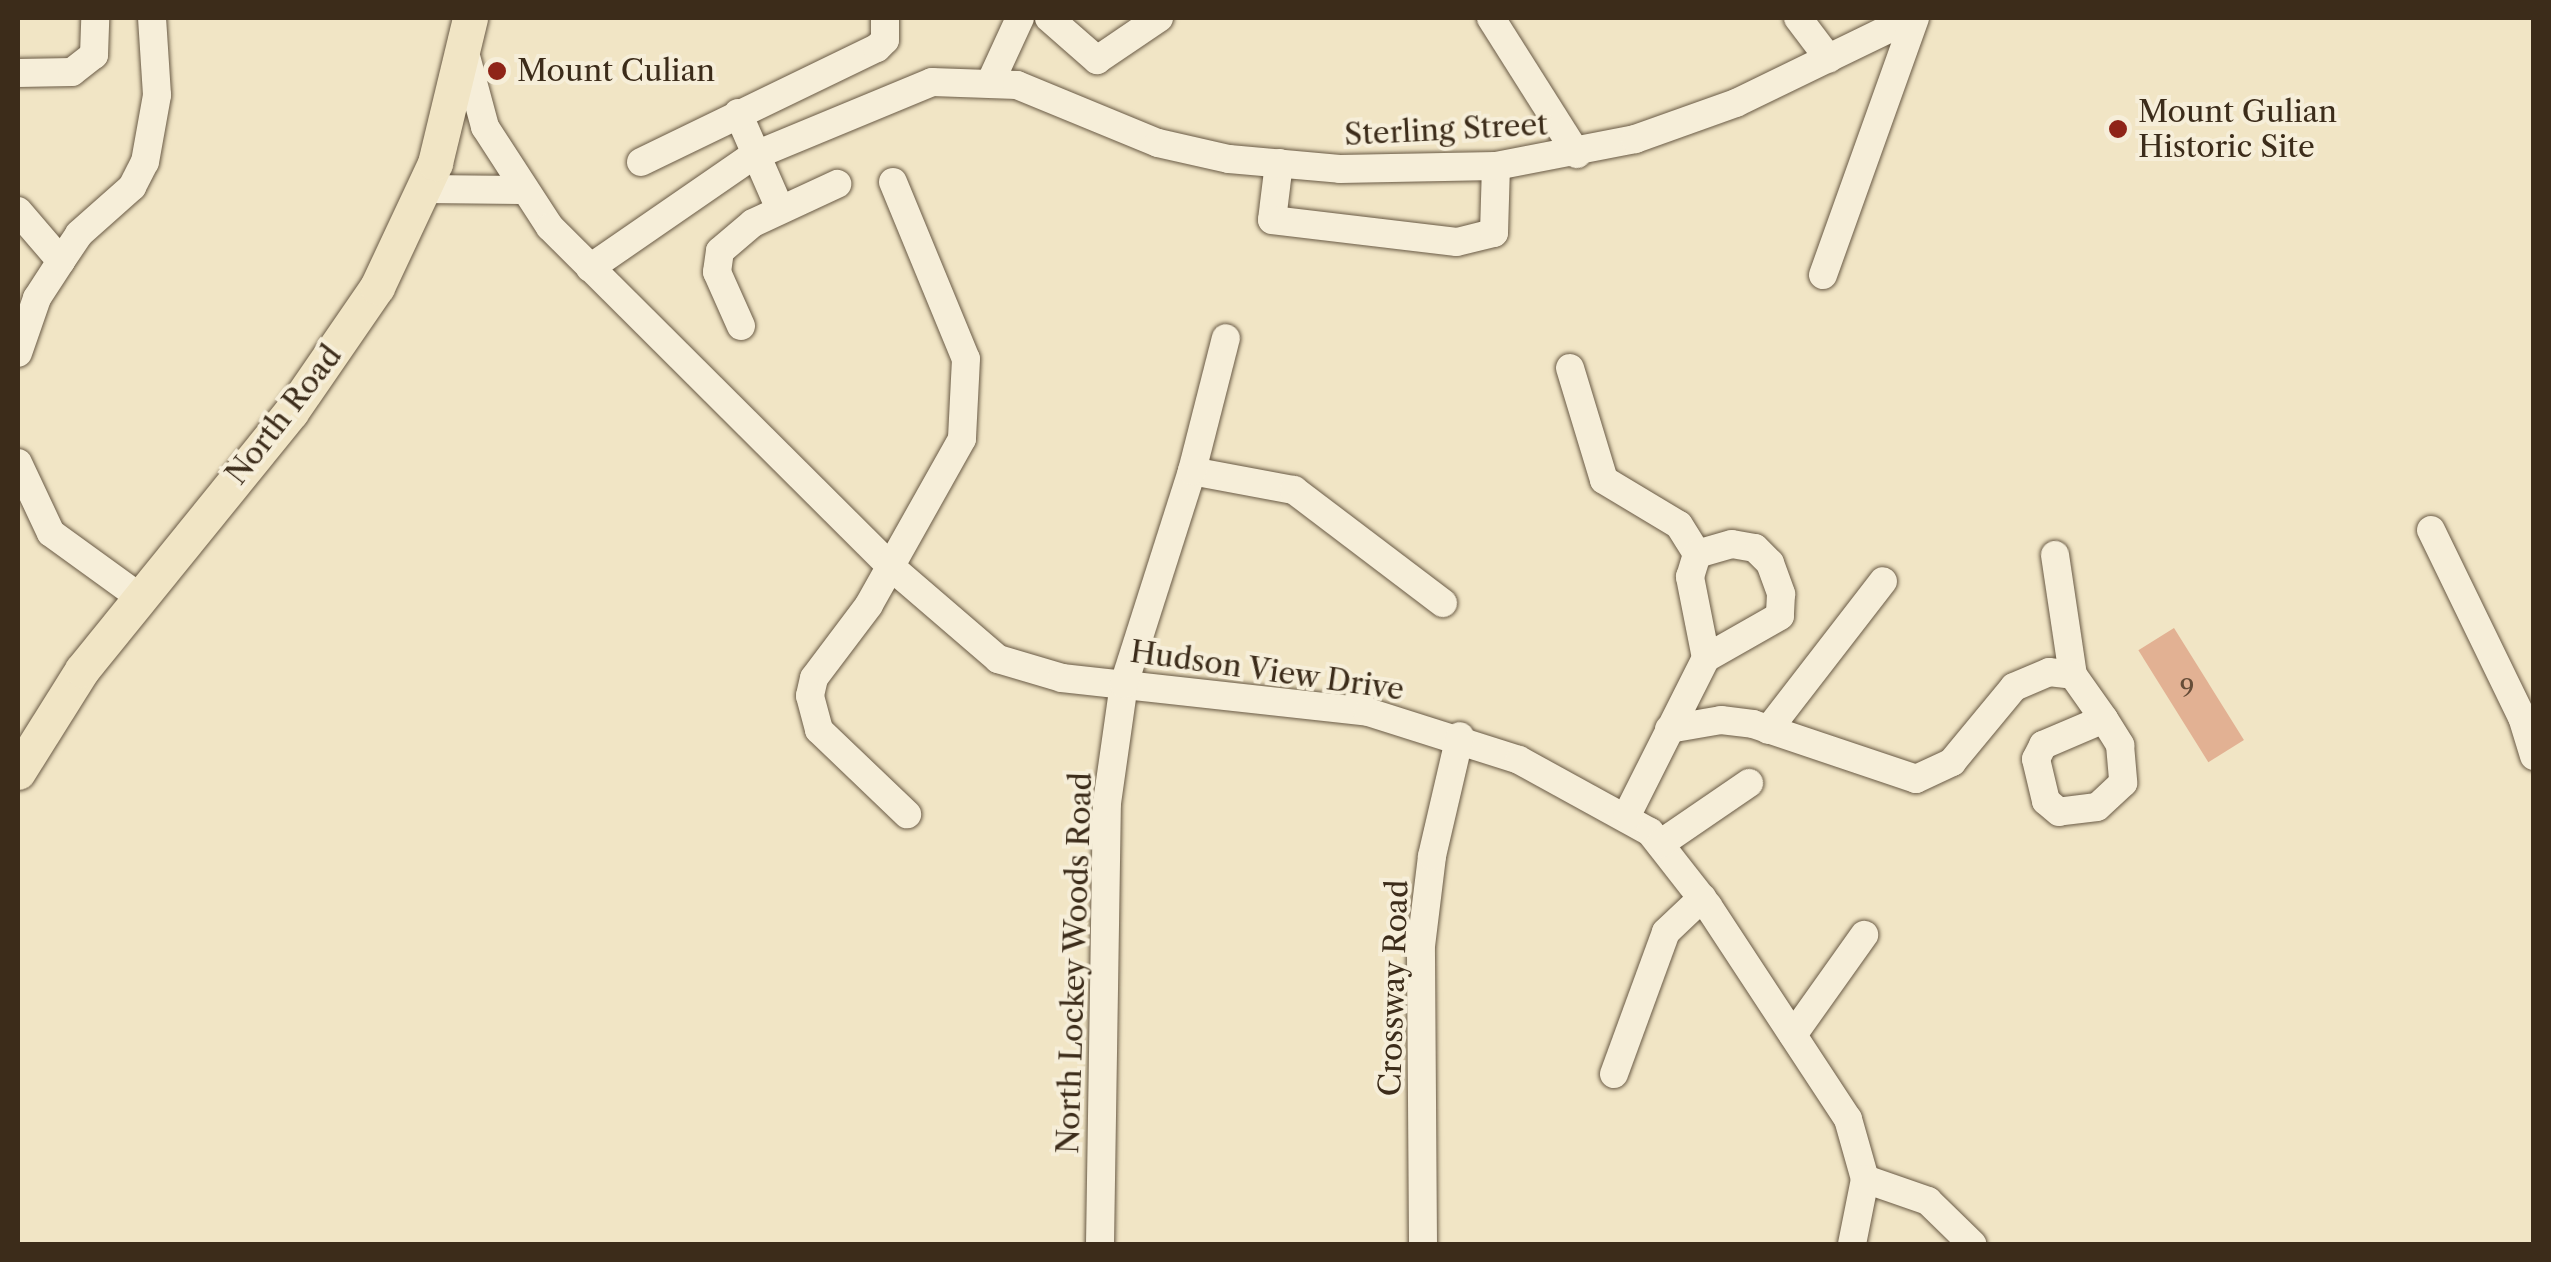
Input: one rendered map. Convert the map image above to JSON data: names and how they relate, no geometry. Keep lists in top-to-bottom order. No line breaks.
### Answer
{"streets":{"main road":["North Road"],"street":["Sterling Street","Hudson View Drive","North Lockey Woods Road","Crossway Road"]},"crossings":[["North Road","Hudson View Drive"],["Hudson View Drive","North Lockey Woods Road"],["Hudson View Drive","Crossway Road"]],"places":["Mount Culian","Mount Gulian Historic Site"],"house_numbers":["9"]}
